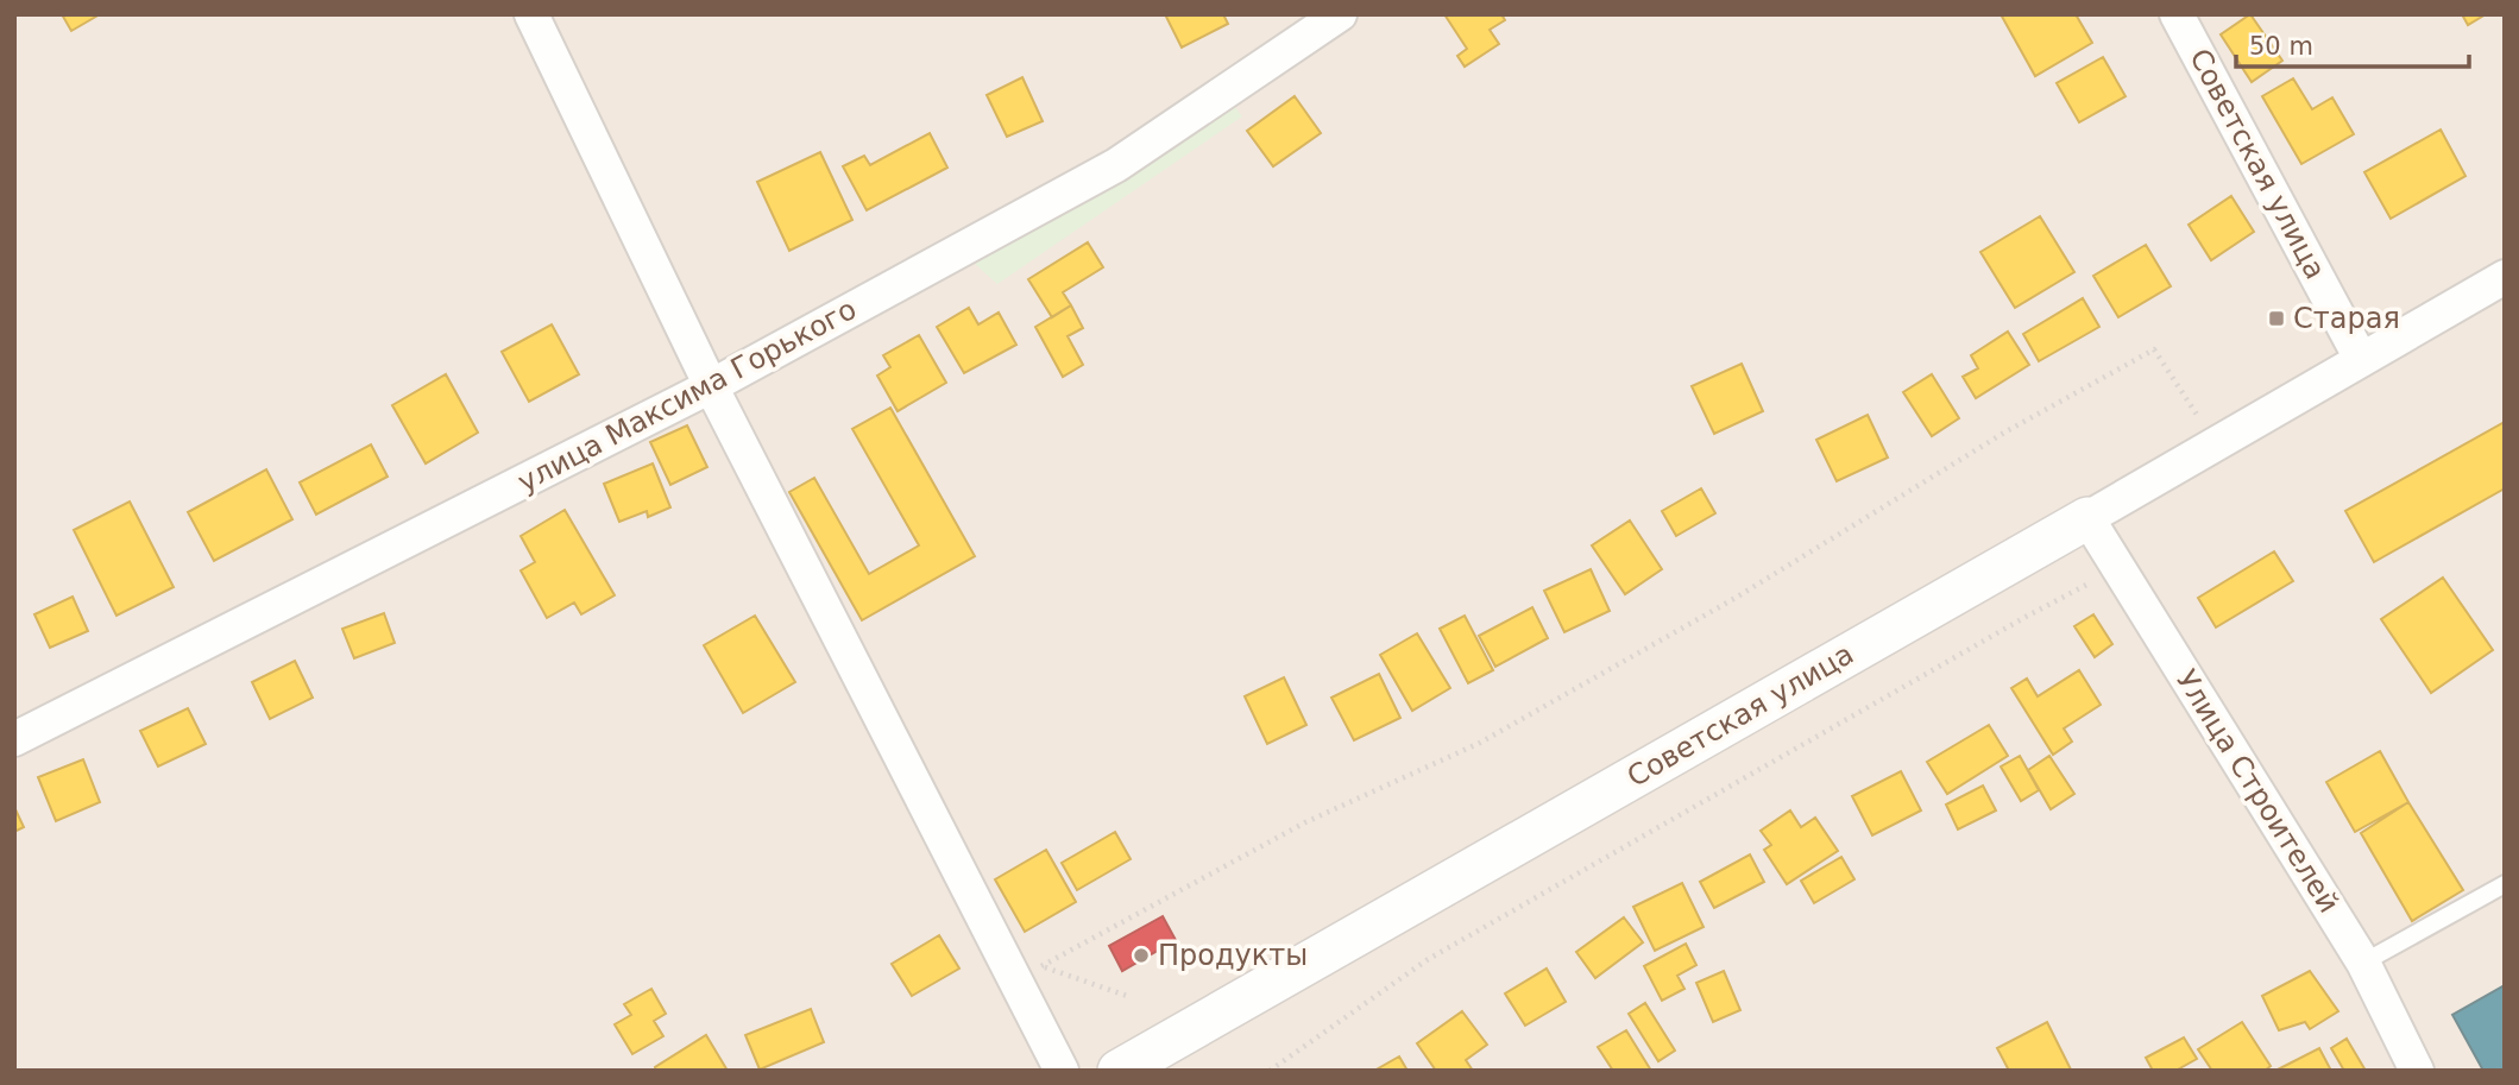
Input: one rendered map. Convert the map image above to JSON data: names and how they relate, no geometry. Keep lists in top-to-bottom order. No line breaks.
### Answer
{"streets":{"street":["Советская улица","улица Максима Горького","Улица Строителей"]},"crossings":[["Советская улица","Улица Строителей"]],"places":{"transit":["Старая"],"other":["Продукты"]},"scale_bar":"50 m"}
